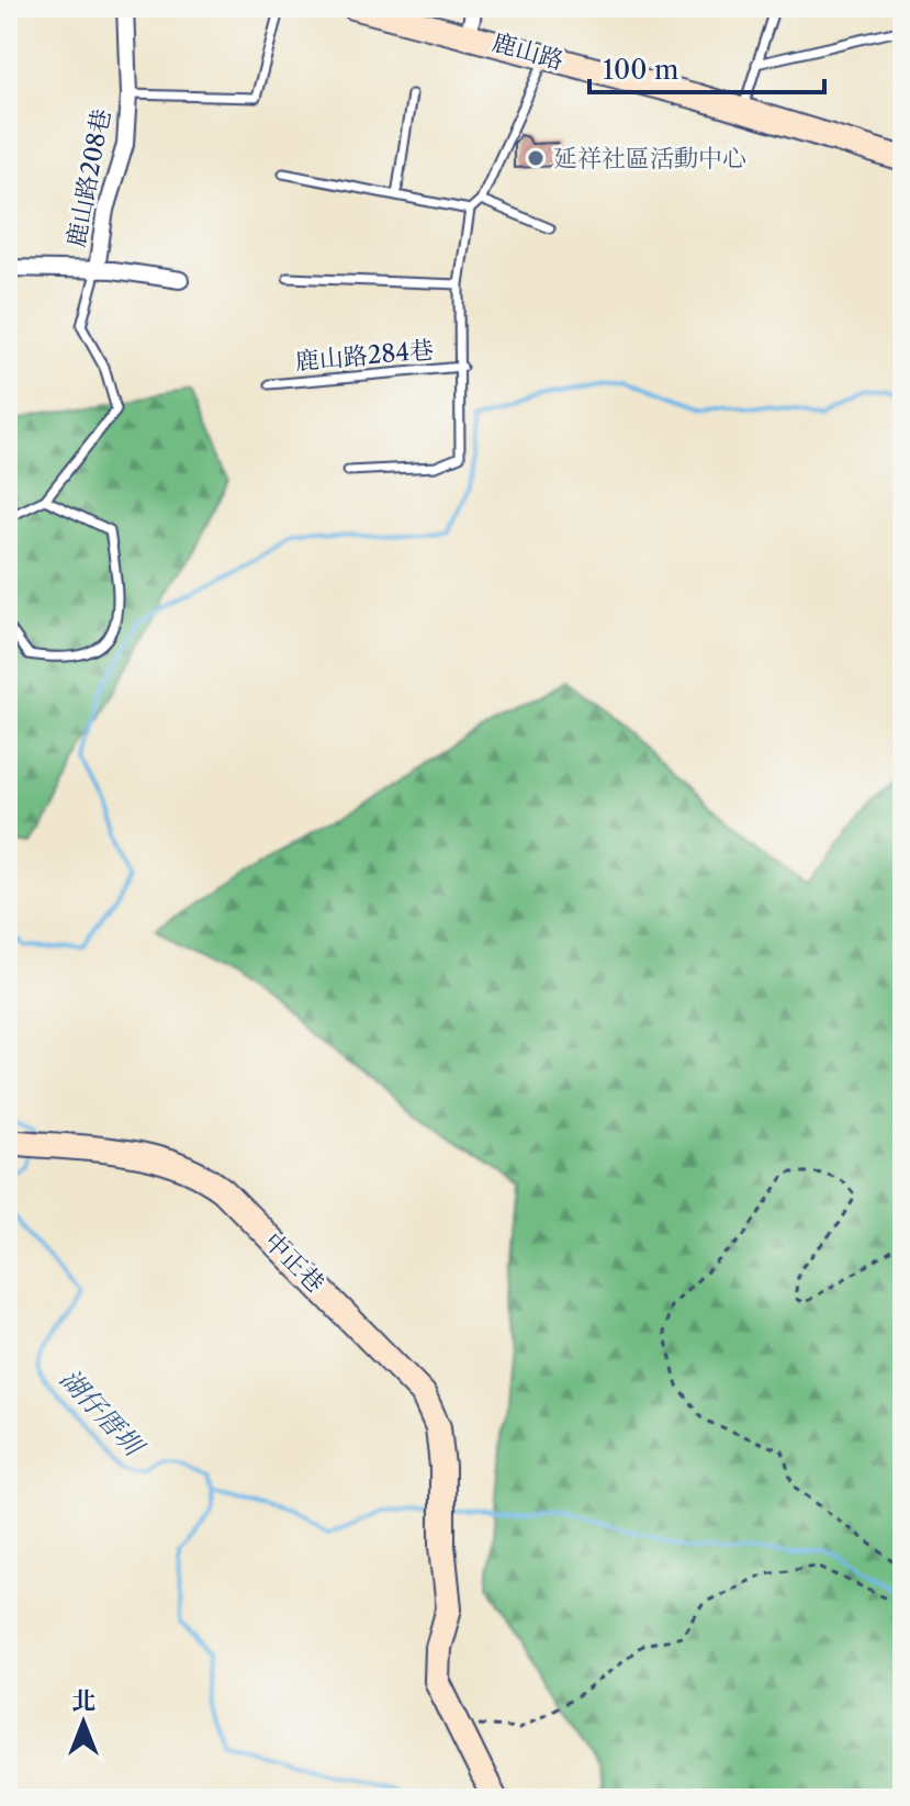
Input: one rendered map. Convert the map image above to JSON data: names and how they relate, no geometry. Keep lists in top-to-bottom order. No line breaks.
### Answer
{"streets":{"street":["鹿山路","鹿山路208巷","中正巷"],"lane":["鹿山路284巷"]},"water":["湖仔厝圳"],"places":["延祥社區活動中心"],"scale_bar":"100 m","north":"top"}
